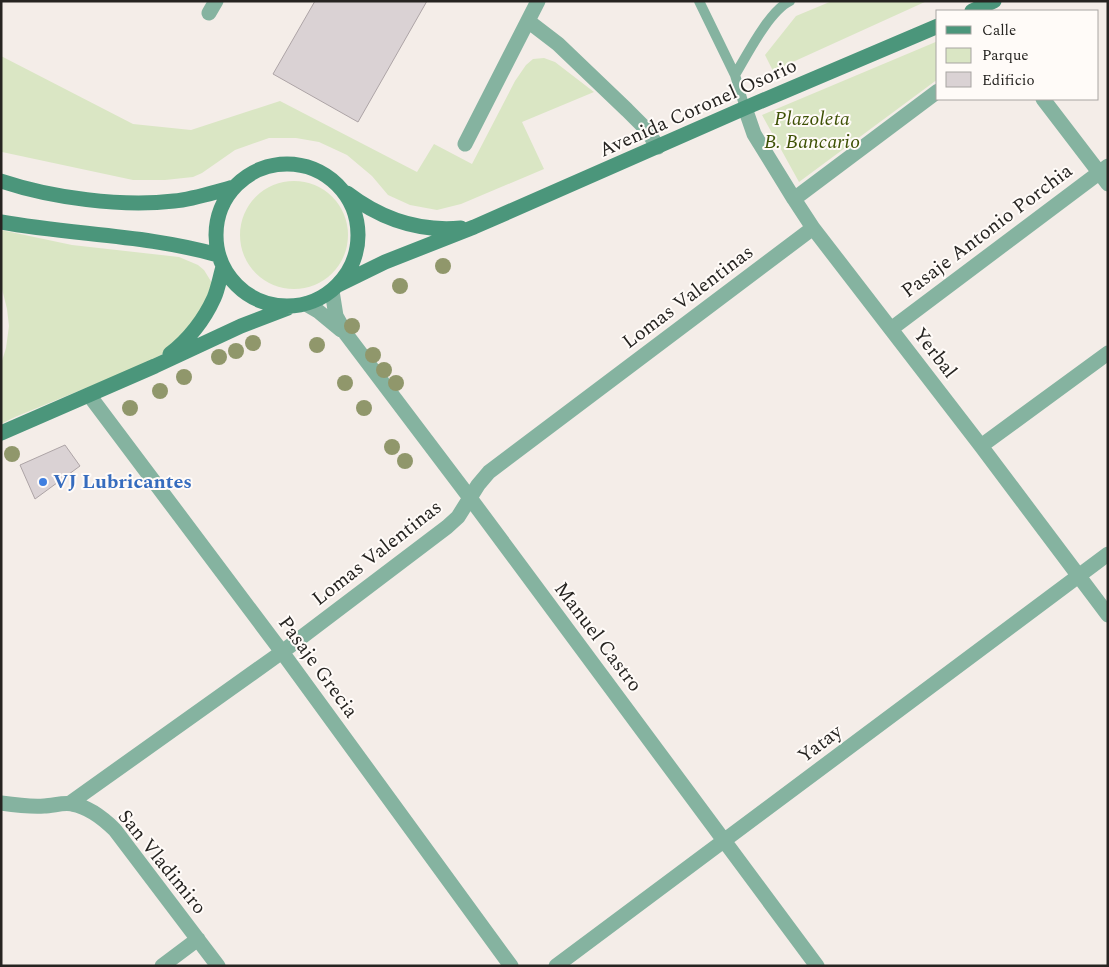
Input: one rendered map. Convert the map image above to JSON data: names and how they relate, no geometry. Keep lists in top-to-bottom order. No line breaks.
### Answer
{"streets":{"main road":["Avenida Coronel Osorio"],"street":["Pasaje Antonio Porchia","Lomas Valentinas","Yerbal","Manuel Castro","Pasaje Grecia","Yatay","San Vladimiro"]},"crossings":[["Avenida Coronel Osorio","Yerbal"],["Avenida Coronel Osorio","Manuel Castro"],["Pasaje Antonio Porchia","Yerbal"],["Lomas Valentinas","Yerbal"],["Lomas Valentinas","Manuel Castro"],["Lomas Valentinas","Pasaje Grecia"],["Lomas Valentinas","San Vladimiro"],["Yerbal","Yatay"],["Manuel Castro","Yatay"]],"parks":["Plazoleta B. Bancario"],"places":["VJ Lubricantes"],"legend":["Calle","Parque","Edificio"]}
